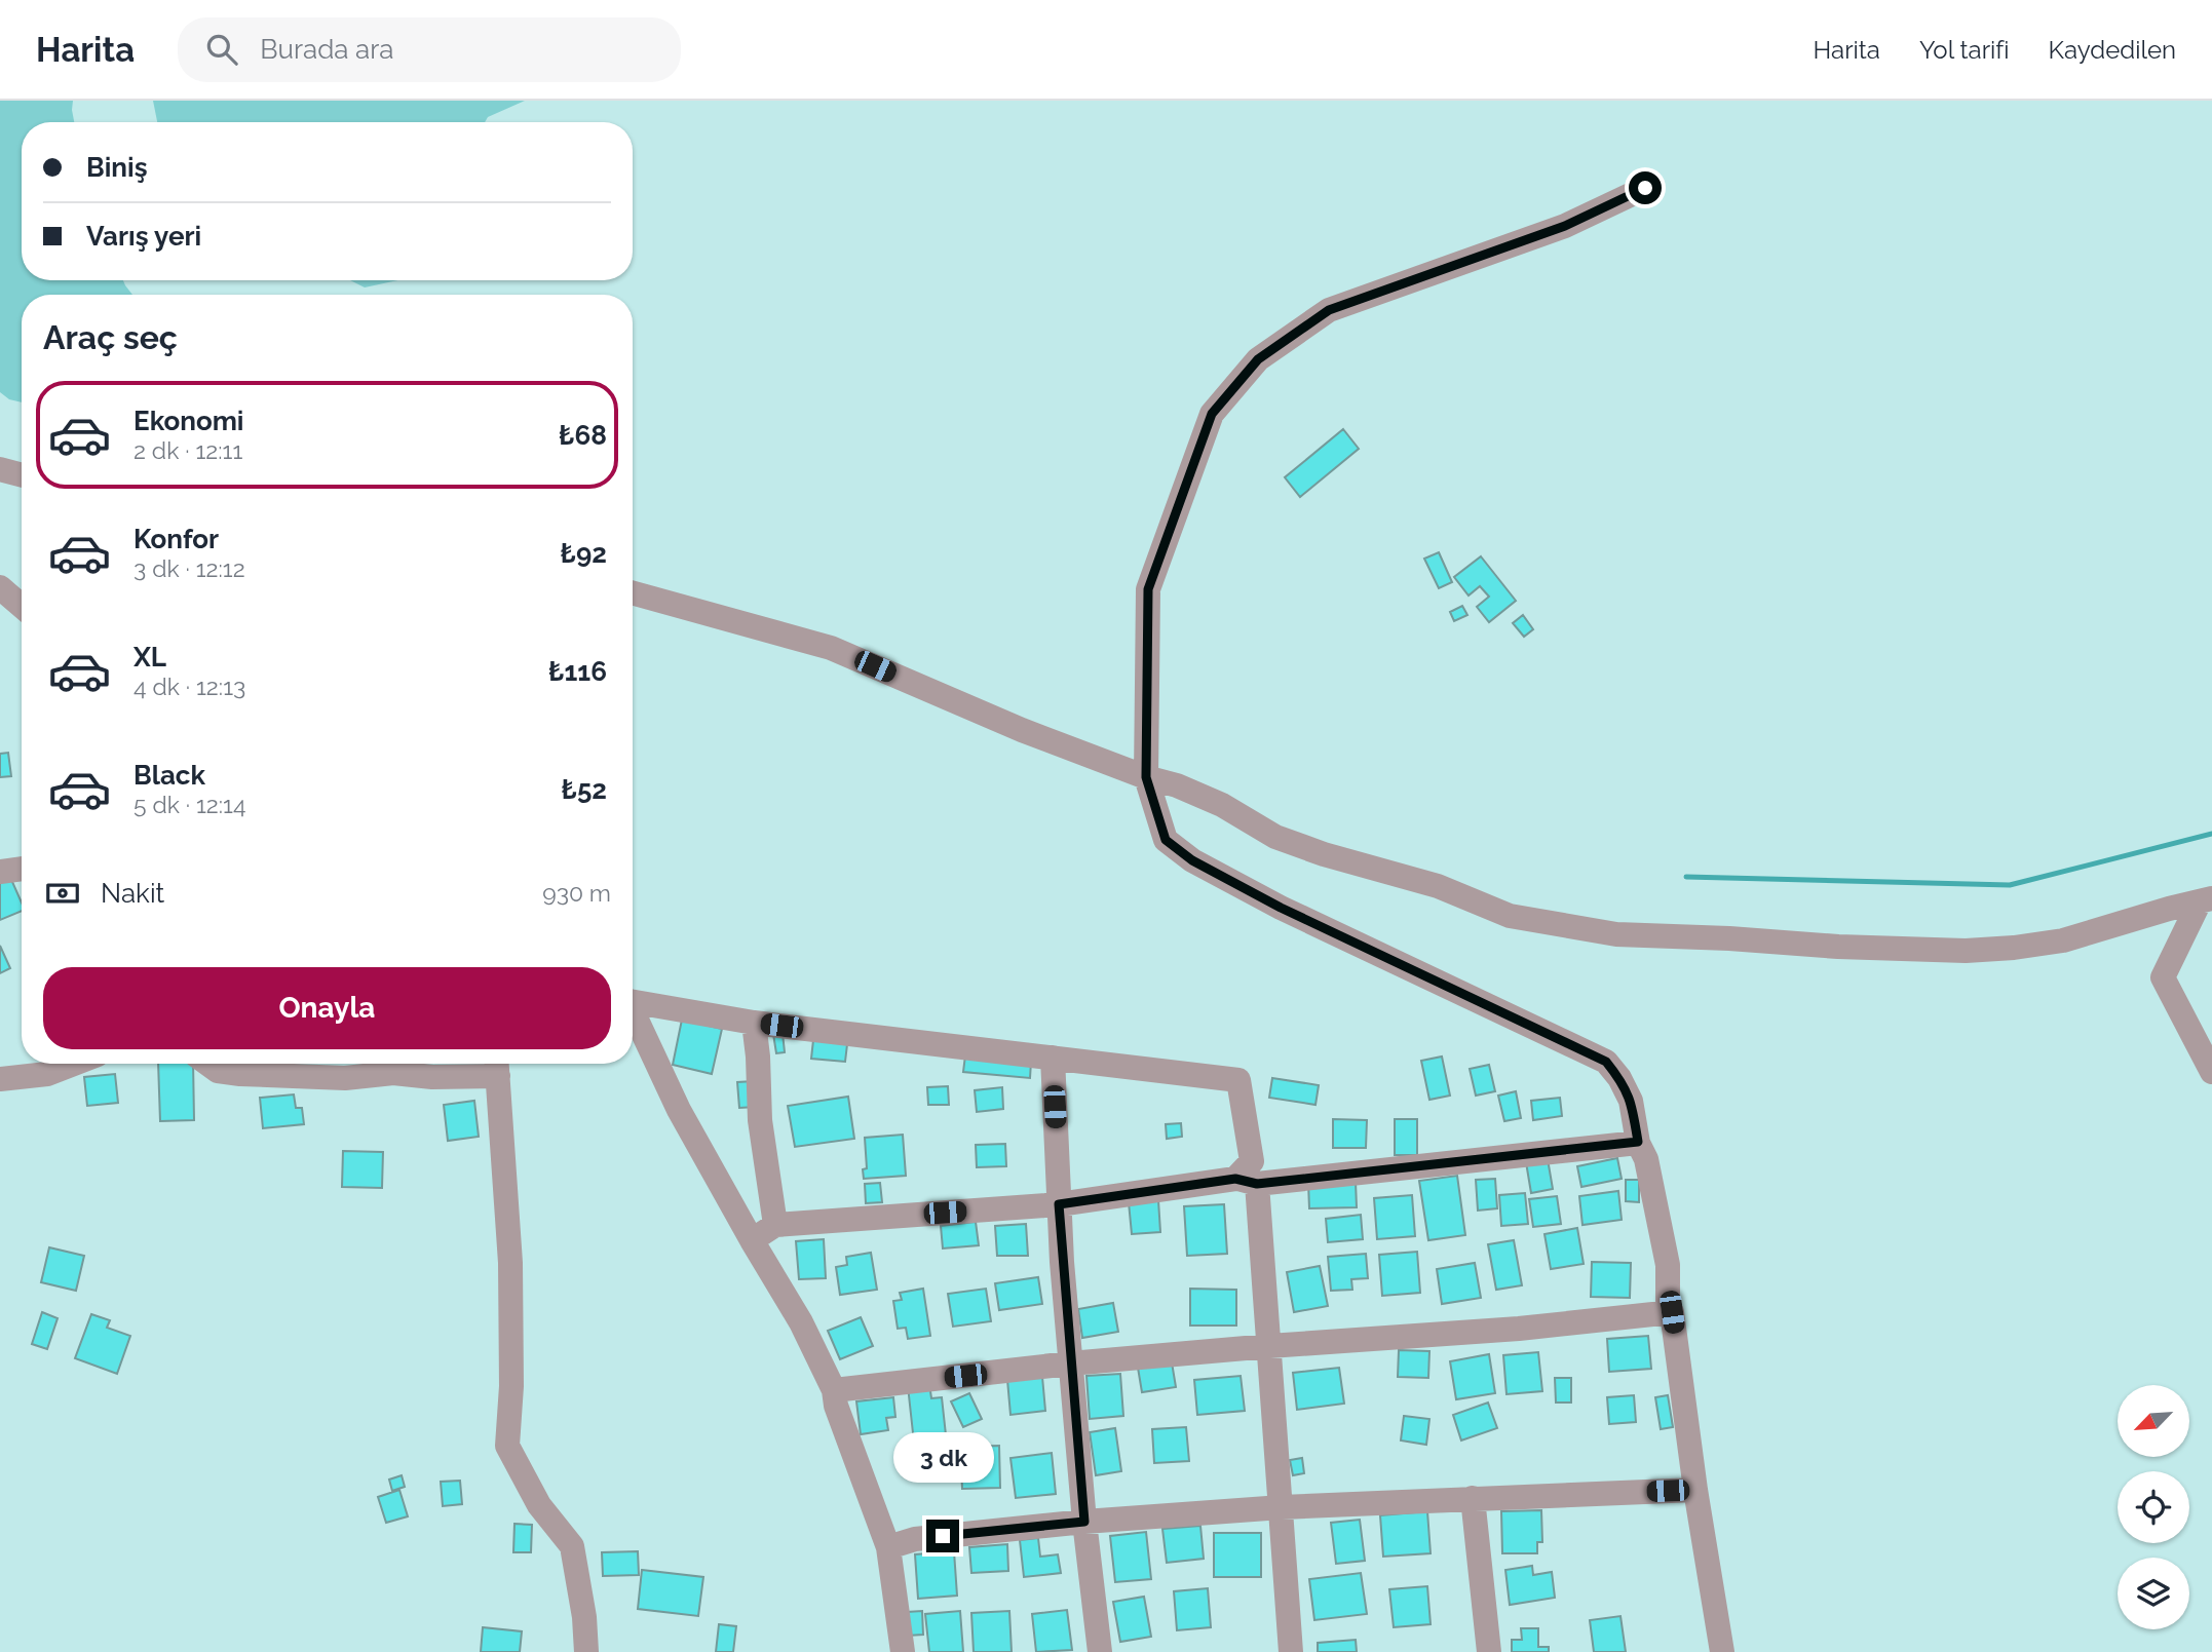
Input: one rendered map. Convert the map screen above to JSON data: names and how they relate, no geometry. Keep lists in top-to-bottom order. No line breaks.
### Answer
{"north":"bottom left","page":{"header":"Harita","search":"Burada ara","nav":["Harita","Yol tarifi","Kaydedilen"],"banner":["Biniş","Varış yeri"],"heading":"Araç seç","list":[{"name":"Ekonomi","note":"2 dk · 12:11","value":"₺68"},{"name":"Konfor","note":"3 dk · 12:12","value":"₺92"},{"name":"XL","note":"4 dk · 12:13","value":"₺116"},{"name":"Black","note":"5 dk · 12:14","value":"₺52"}],"pay":["Nakit","930 m"],"buttons":"Onayla","bubble":"3 dk"}}
